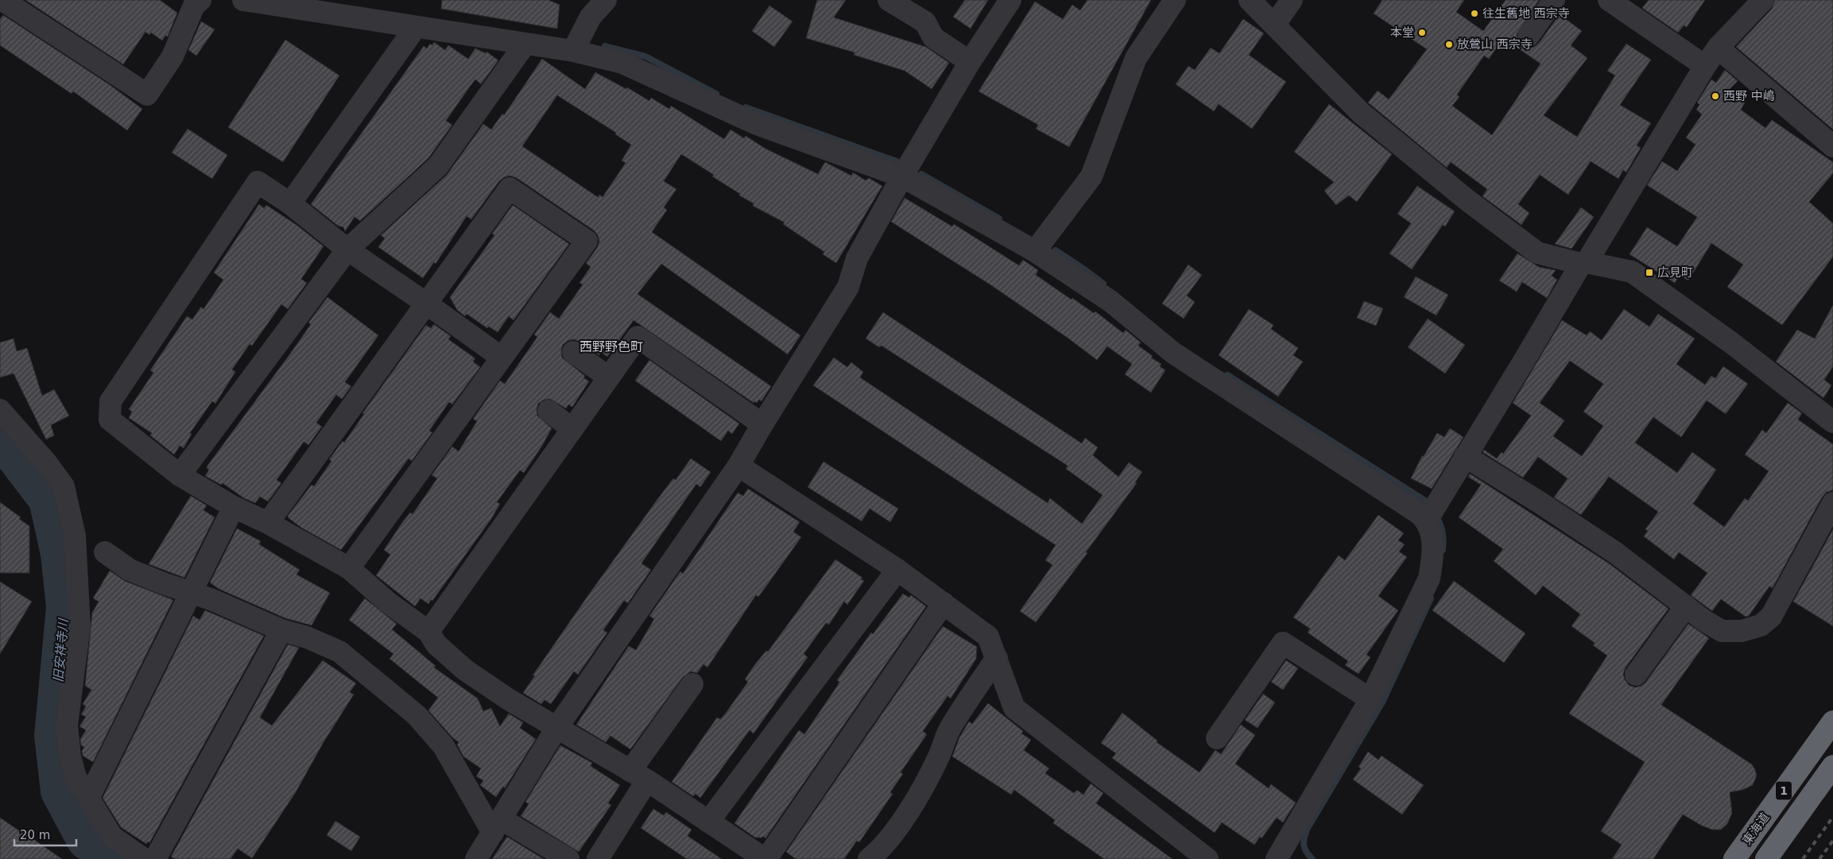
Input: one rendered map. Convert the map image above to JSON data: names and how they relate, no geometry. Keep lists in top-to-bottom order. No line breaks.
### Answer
{"streets":{"highway":["1","東海道"]},"districts":["西野野色町"],"water":["旧安祥寺川"],"places":{"other":["往生舊地 西宗寺","本堂","放鶯山 西宗寺","西野 中嶋"],"transit":["広見町"]},"scale_bar":"20 m"}
